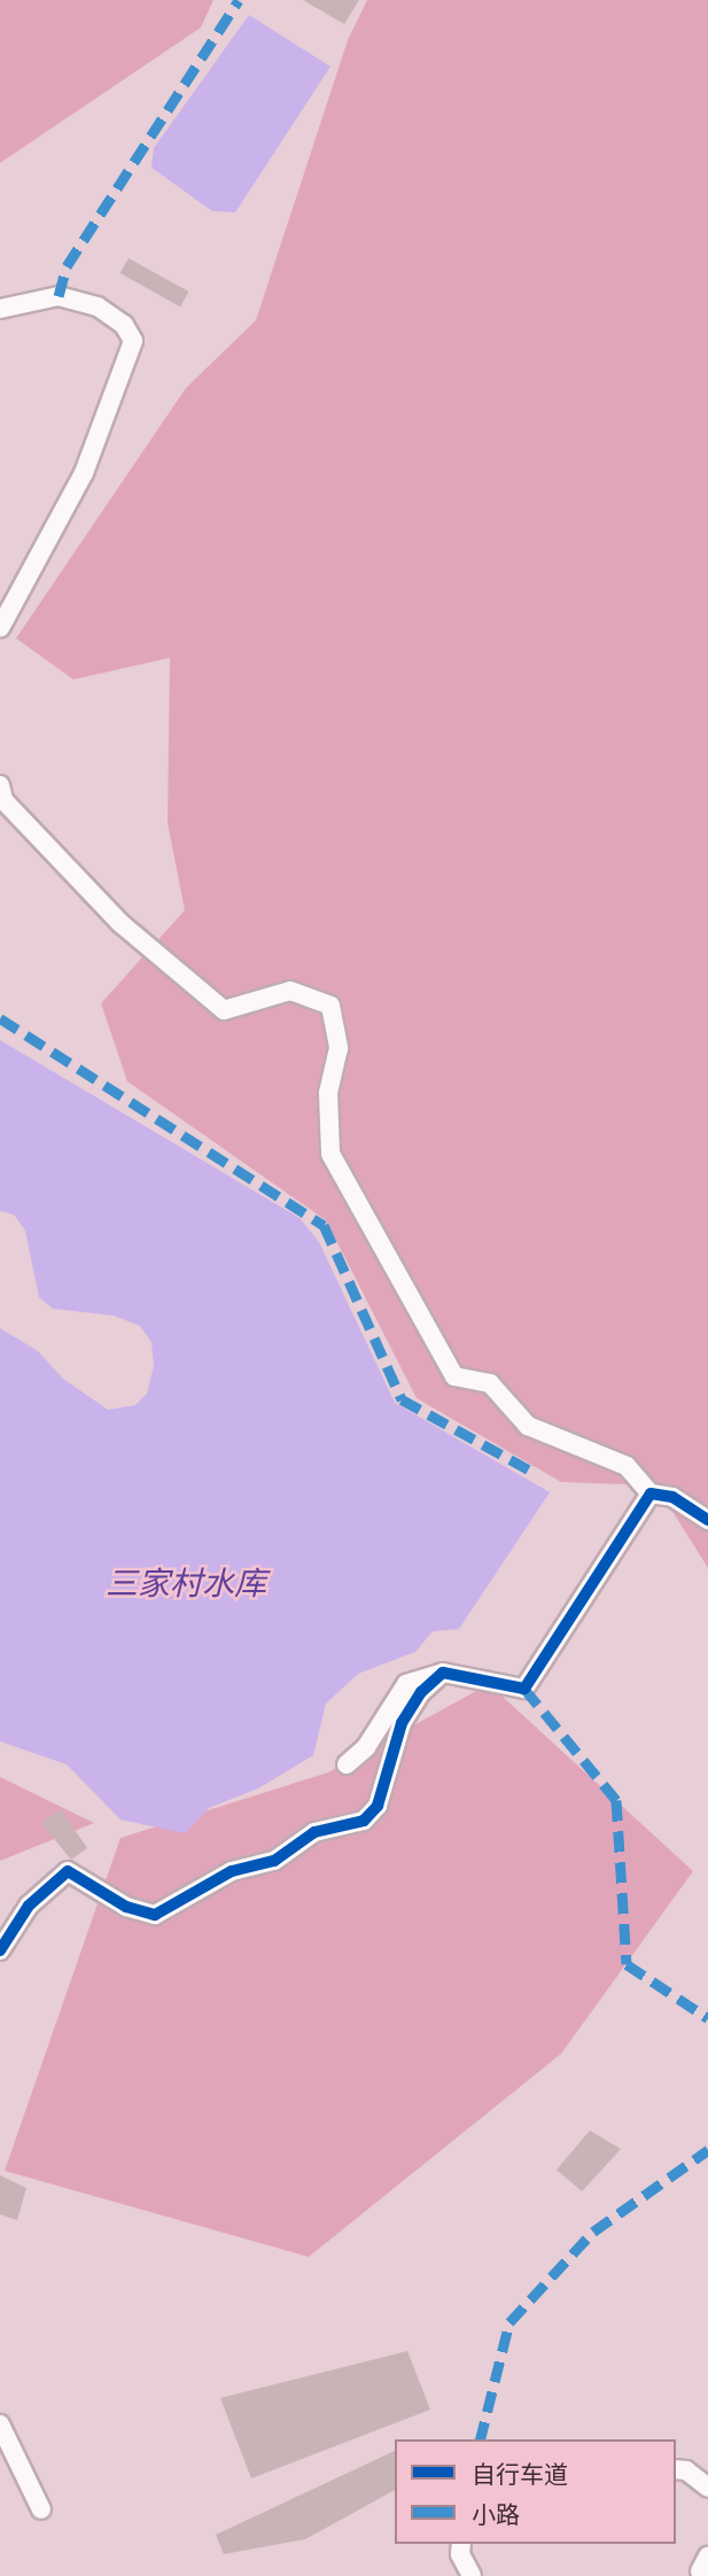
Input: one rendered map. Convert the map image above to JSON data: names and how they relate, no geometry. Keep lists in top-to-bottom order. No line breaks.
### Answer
{"water":["三家村水库"],"legend":["自行车道","小路"]}
